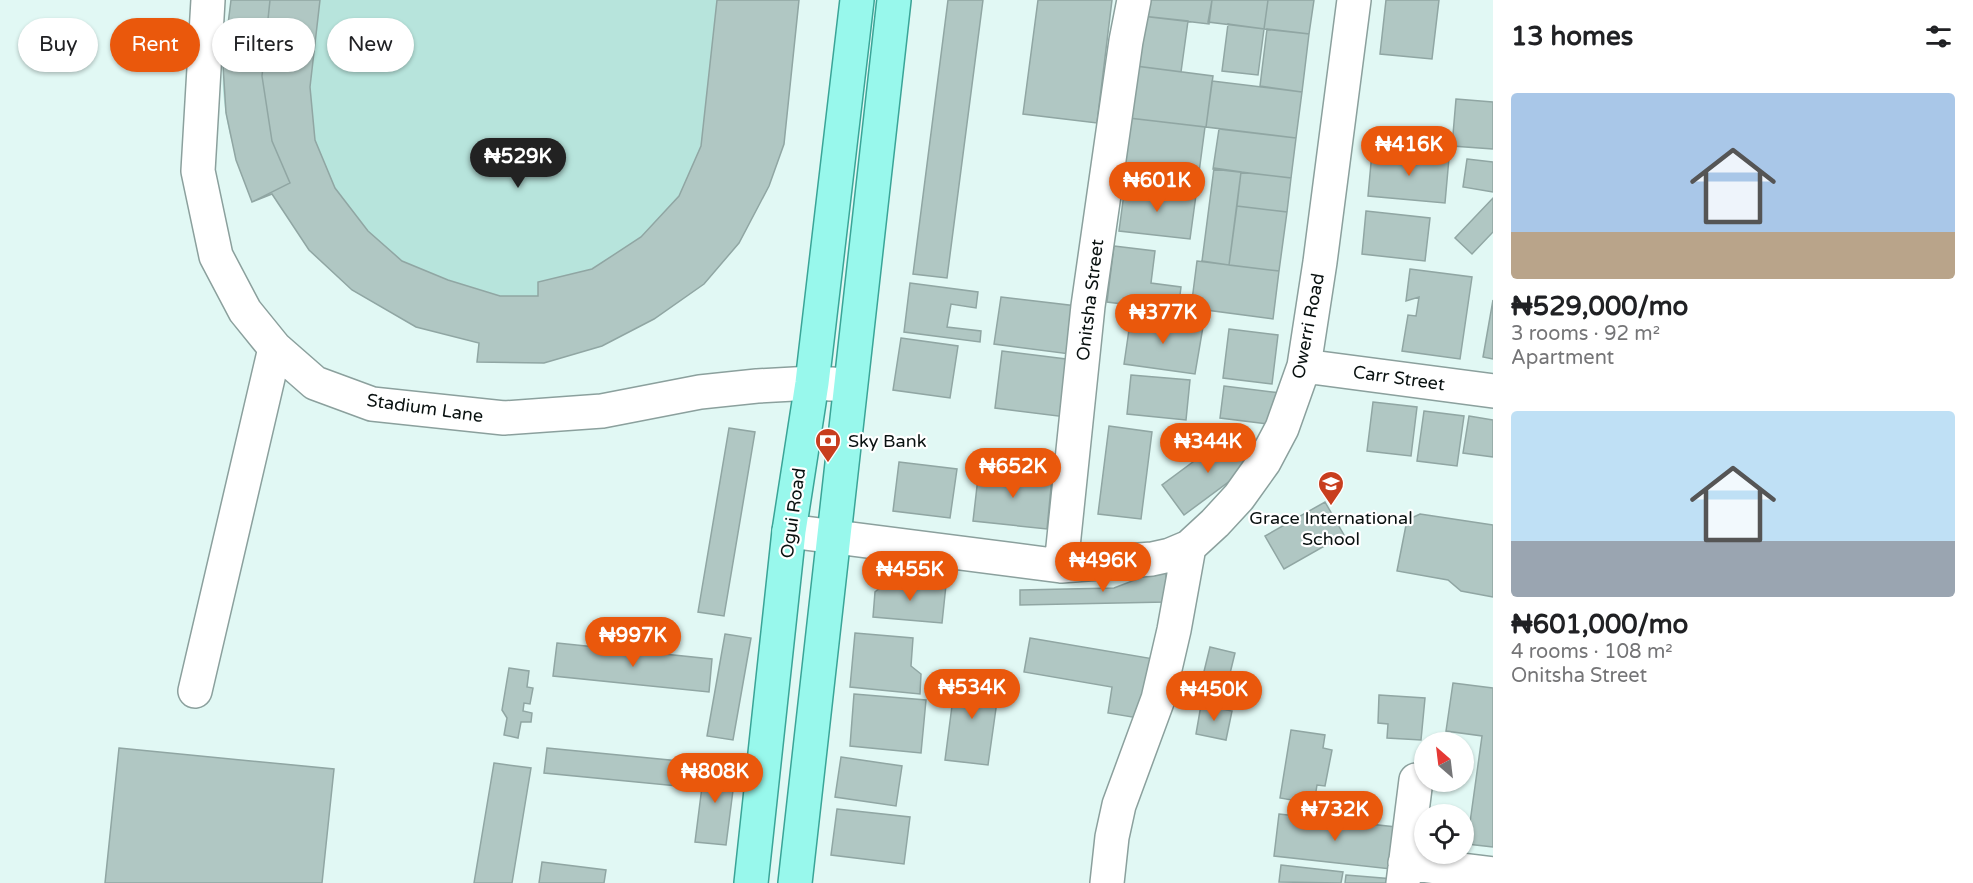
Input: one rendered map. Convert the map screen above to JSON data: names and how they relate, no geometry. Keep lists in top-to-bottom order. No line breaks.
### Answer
{"streets":{"main road":["Ogui Road"],"street":["Onitsha Street","Owerri Road","Carr Street","Stadium Lane"]},"crossings":[["Onitsha Street","Owerri Road"],["Owerri Road","Carr Street"],["Owerri Road","Ogui Road"],["Stadium Lane","Ogui Road"]],"places":{"bank":["Sky Bank"],"school or university":["Grace International School"]},"north":"top left","page":{"heading":"13 homes","chip":["Buy","Rent","Filters","New"],"list":[{"name":"₦529,000/mo","note":"3 rooms · 92 m² · Apartment"},{"name":"₦601,000/mo","note":"4 rooms · 108 m² · Onitsha Street"}],"price":["₦416K","₦529K","₦601K","₦377K","₦344K","₦652K","₦496K","₦455K","₦997K","₦534K","₦450K","₦808K","₦732K"]}}
